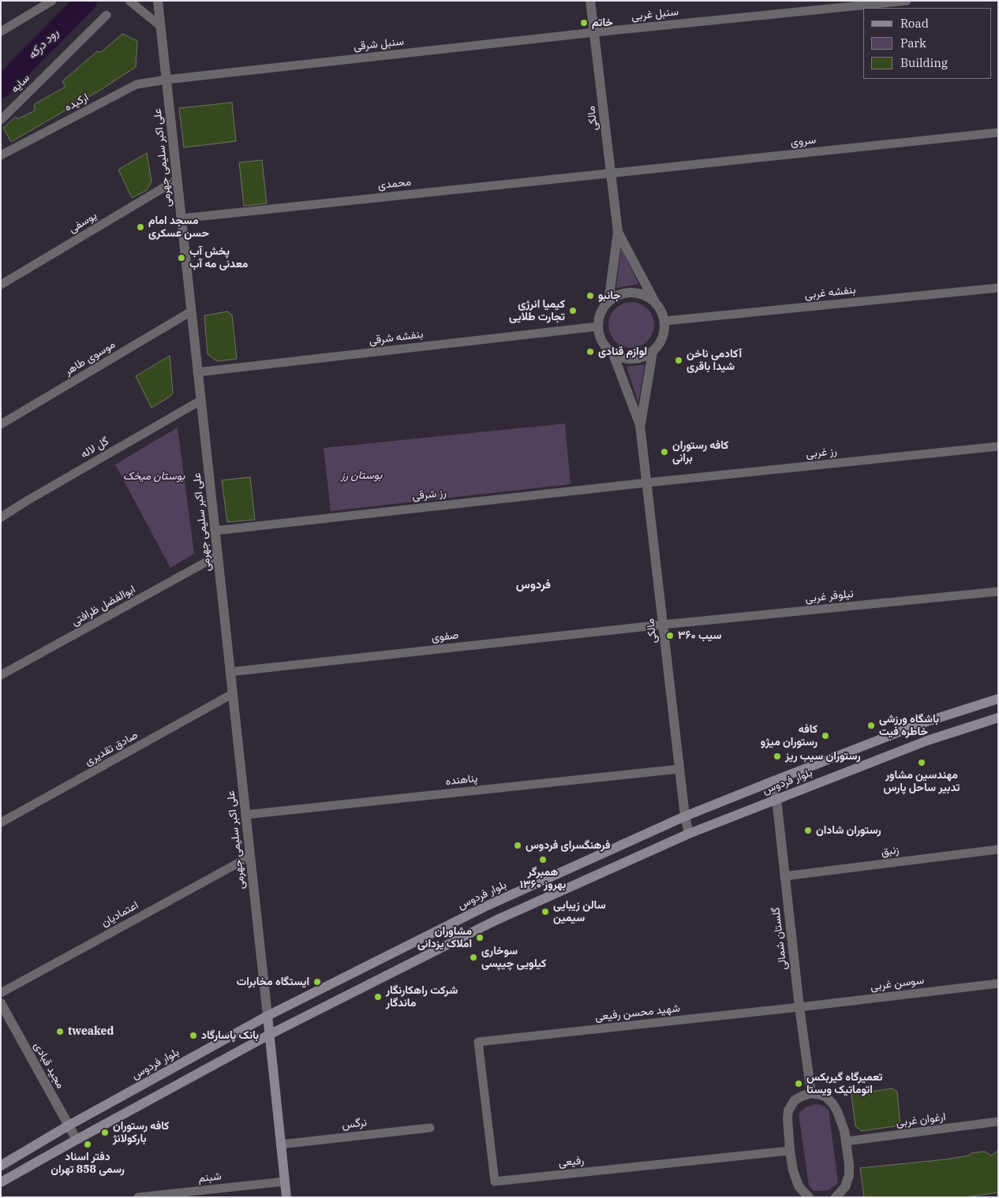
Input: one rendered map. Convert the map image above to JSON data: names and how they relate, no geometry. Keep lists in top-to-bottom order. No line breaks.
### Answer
{"streets":{"main road":["بلوار فردوس"],"street":["سنبل غربی","سنبل شرقی","سایه","ارکیده","مالکی","سروی","علی اکبر سلیمی جهرمی","محمدی","یوسفی","بنفشه غربی","بنفشه شرقی","موسوی طاهر","گل لاله","رز غربی","رز شرقی","نیلوفر غربی","ابوالفضل ظرافتی","صفوی","صادق تقدیری","پناهنده","زنبق","اعتمادیان","گلستان شمالی","سوسن غربی","شهید محسن رفیعی","مجید قبادی","ارغوان غربی","نرگس","رفیعی","شبنم"]},"crossings":[["سنبل غربی","سنبل شرقی"],["سنبل غربی","مالکی"],["سنبل شرقی","ارکیده"],["سنبل شرقی","مالکی"],["سنبل شرقی","علی اکبر سلیمی جهرمی"],["ارکیده","علی اکبر سلیمی جهرمی"],["مالکی","سروی"],["مالکی","محمدی"],["مالکی","بنفشه غربی"],["مالکی","بنفشه شرقی"],["مالکی","رز غربی"],["مالکی","رز شرقی"],["مالکی","نیلوفر غربی"],["مالکی","صفوی"],["مالکی","پناهنده"],["مالکی","بلوار فردوس"],["سروی","محمدی"],["علی اکبر سلیمی جهرمی","محمدی"],["علی اکبر سلیمی جهرمی","یوسفی"],["علی اکبر سلیمی جهرمی","بنفشه شرقی"],["علی اکبر سلیمی جهرمی","موسوی طاهر"],["علی اکبر سلیمی جهرمی","گل لاله"],["علی اکبر سلیمی جهرمی","رز شرقی"],["علی اکبر سلیمی جهرمی","ابوالفضل ظرافتی"],["علی اکبر سلیمی جهرمی","صفوی"],["علی اکبر سلیمی جهرمی","صادق تقدیری"],["علی اکبر سلیمی جهرمی","پناهنده"],["علی اکبر سلیمی جهرمی","بلوار فردوس"],["علی اکبر سلیمی جهرمی","اعتمادیان"],["بنفشه غربی","بنفشه شرقی"],["رز غربی","رز شرقی"],["نیلوفر غربی","صفوی"],["بلوار فردوس","گلستان شمالی"],["بلوار فردوس","مجید قبادی"],["زنبق","گلستان شمالی"],["گلستان شمالی","سوسن غربی"],["گلستان شمالی","شهید محسن رفیعی"],["سوسن غربی","شهید محسن رفیعی"],["شهید محسن رفیعی","رفیعی"]],"districts":["فردوس"],"water":["رود درکه"],"parks":["بوستان رز","بوستان میخک"],"places":["خاتم","مسجد امام حسن عسکری","پخش آب معدنی مه آب","جانبو","کیمیا انرژی تجارت طلایی","لوازم قنادی","آکادمی ناخن شیدا باقری","كافه رستوران برانى","سیب ۳۶۰","باشگاه ورزشی خاطره فیت","کافه رستوران ميژو","رستوران سیب ریز","مهندسین مشاور تدبیر ساحل پارس","رستوران شادان","فرهنگسرای فردوس","همبرگر بهروز ۱۳۶۰","سالن زیبایی سیمین","مشاوران املاک یزدانی","سوخاری كيلويی چيپسی","ایستگاه مخابرات","شرکت راهکارنگار ماندگار","tweaked","بانک پاسارگاد","تعمیرگاه گیربکس اتوماتیک ویستا","کافه رستوران بارکولانژ","دفتر اسناد رسمی 858 تهران"],"legend":["Road","Park","Building"]}
